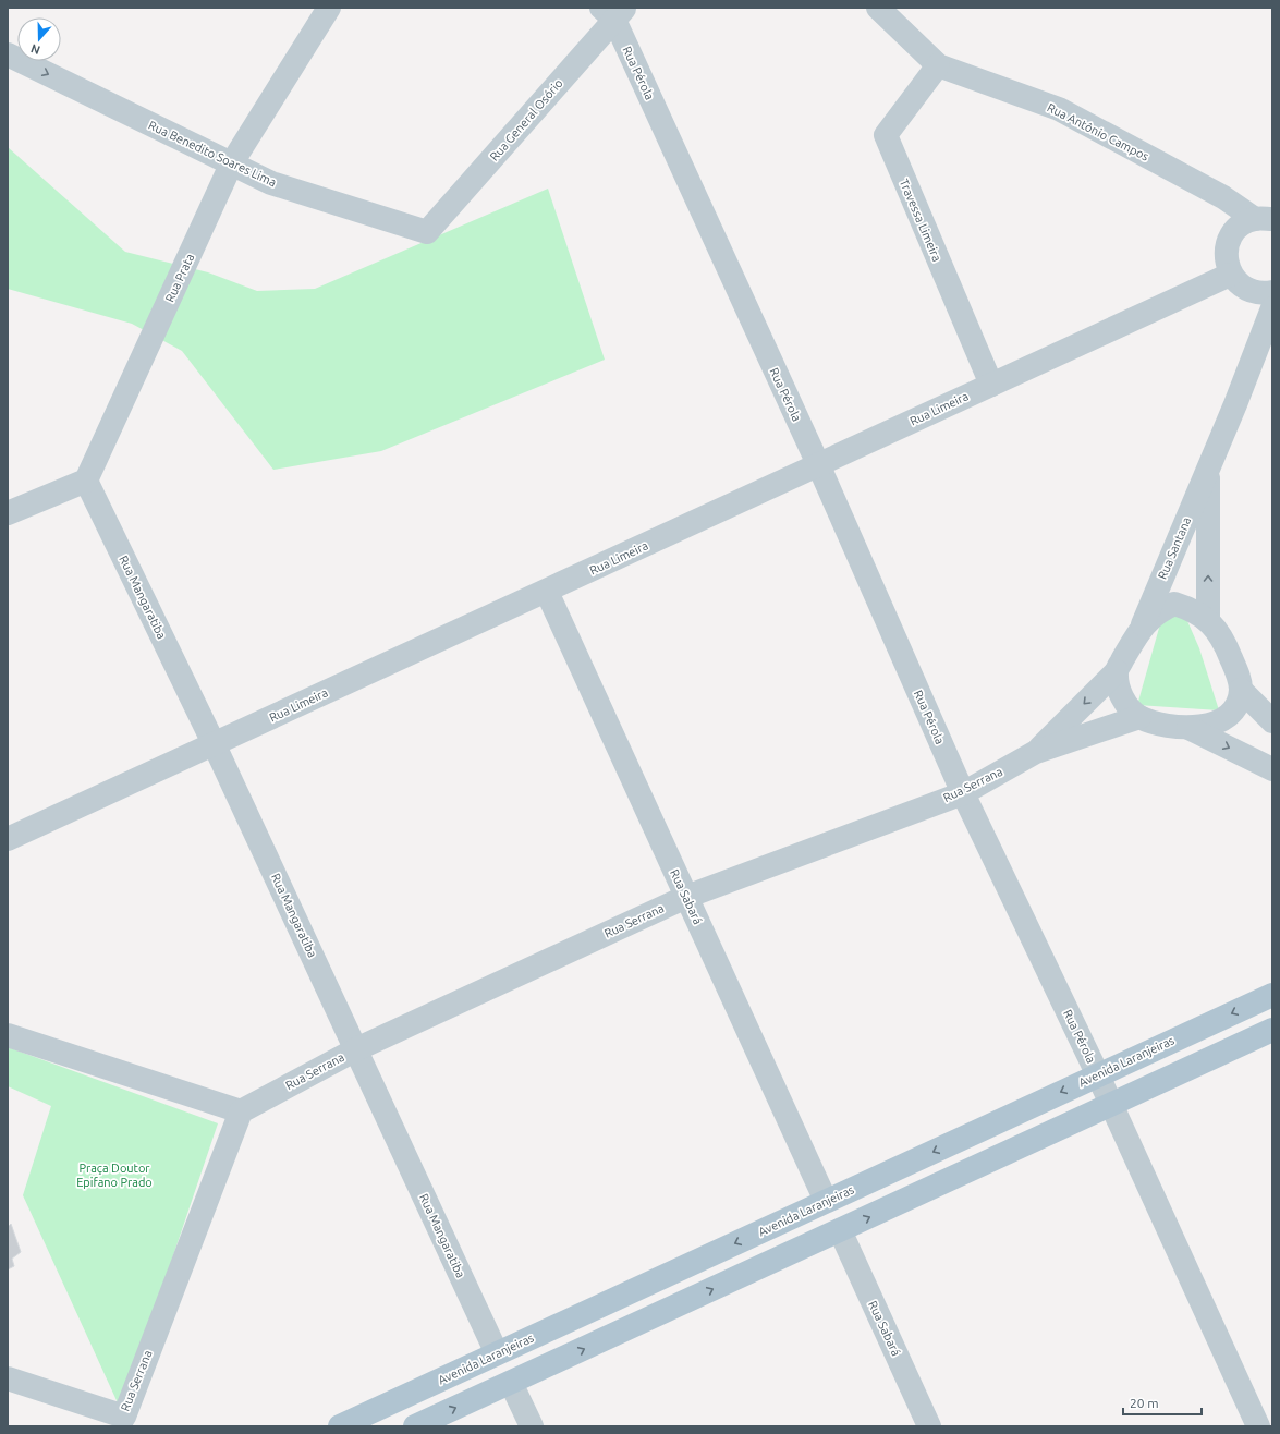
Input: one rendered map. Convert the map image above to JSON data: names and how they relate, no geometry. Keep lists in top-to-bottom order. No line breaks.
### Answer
{"streets":{"main road":["Avenida Laranjeiras"],"street":["Rua Pérola","Rua General Osório","Rua Antônio Campos","Rua Benedito Soares Lima","Travessa Limeira","Rua Prata","Rua Limeira","Rua Santana","Rua Mangaratiba","Rua Serrana","Rua Sabará"]},"crossings":[["Rua Pérola","Rua General Osório"],["Rua Pérola","Rua Limeira"],["Rua Pérola","Rua Serrana"],["Rua Pérola","Avenida Laranjeiras"],["Rua General Osório","Rua Benedito Soares Lima"],["Rua Antônio Campos","Travessa Limeira"],["Rua Benedito Soares Lima","Rua Prata"],["Travessa Limeira","Rua Limeira"],["Rua Prata","Rua Mangaratiba"],["Rua Limeira","Rua Mangaratiba"],["Rua Limeira","Rua Sabará"],["Rua Santana","Rua Serrana"],["Rua Mangaratiba","Rua Serrana"],["Rua Mangaratiba","Avenida Laranjeiras"],["Rua Serrana","Rua Sabará"],["Rua Sabará","Avenida Laranjeiras"]],"one_way":["Rua Benedito Soares Lima"],"parks":["Praça Doutor Epifano Prado"],"scale_bar":"20 m","north":"bottom"}
